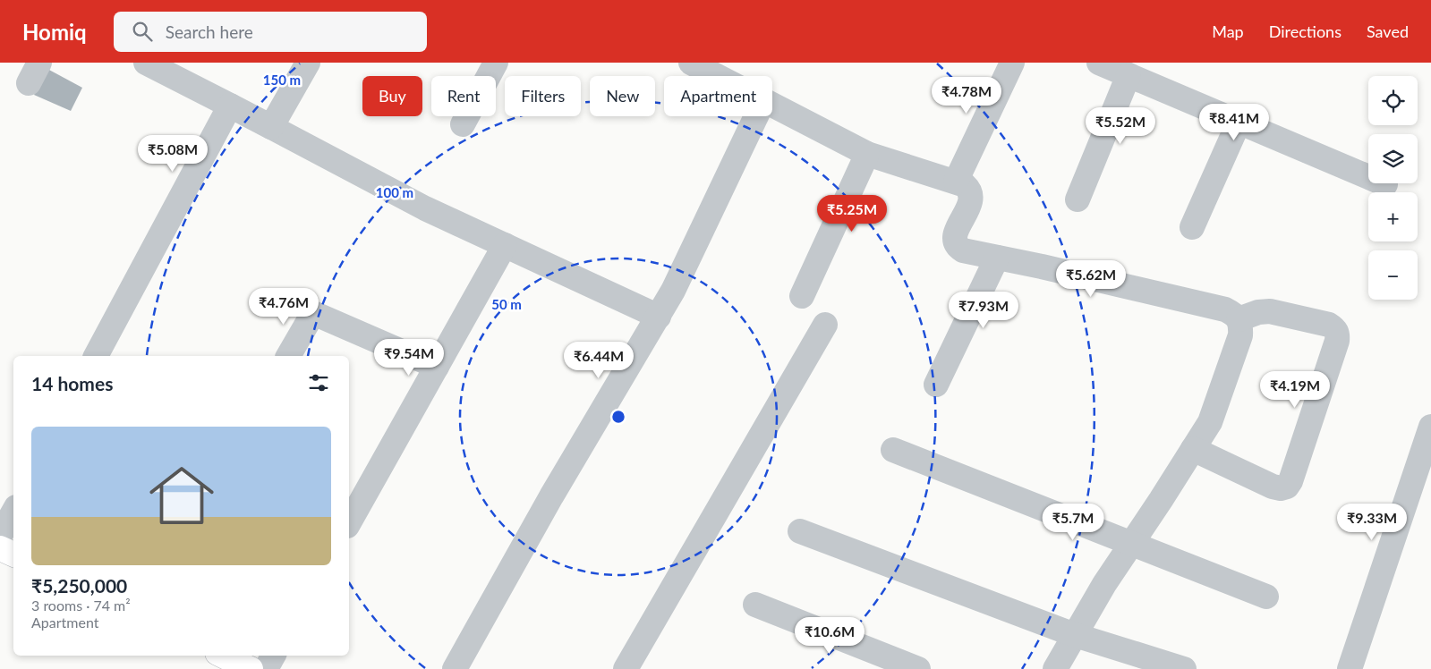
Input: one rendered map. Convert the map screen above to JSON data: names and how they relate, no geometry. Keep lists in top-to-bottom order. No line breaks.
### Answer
{"page":{"header":"Homiq","search":"Search here","nav":["Map","Directions","Saved"],"map_buttons":["+","−"],"chip":["Buy","Rent","Filters","New","Apartment"],"price":["₹4.78M","₹8.41M","₹5.52M","₹5.08M","₹5.25M","₹5.62M","₹4.76M","₹7.93M","₹9.54M","₹6.44M","₹4.19M","₹5.7M","₹9.33M","₹10.6M"],"heading":"14 homes","list":[{"name":"₹5,250,000","note":"3 rooms · 74 m² · Apartment"}]},"rings":["150 m","100 m","50 m"]}
